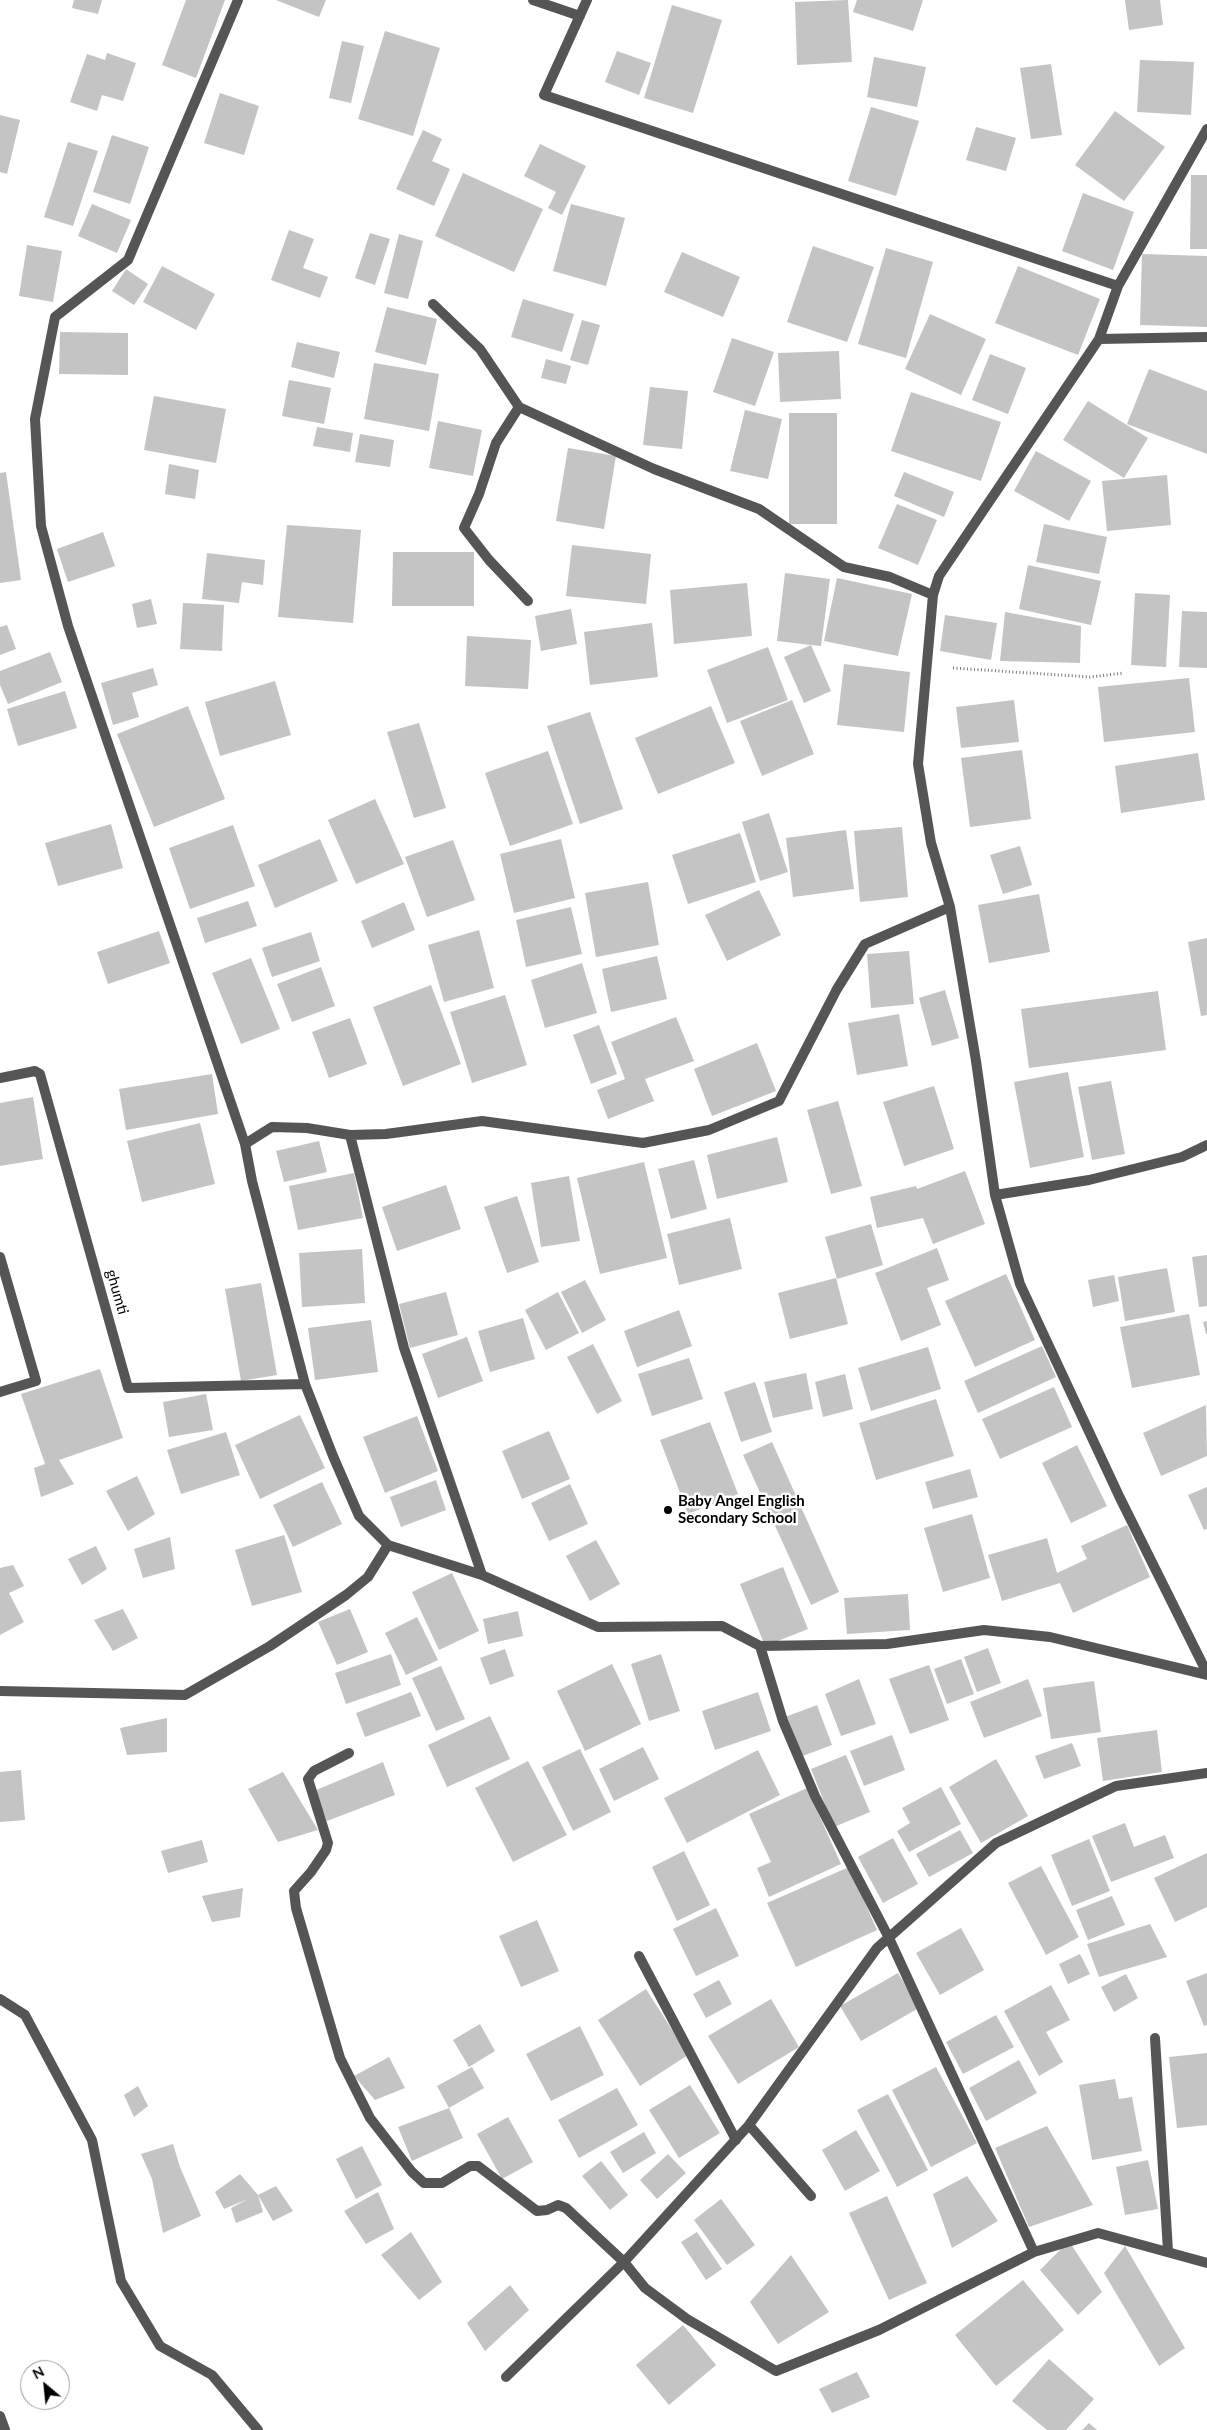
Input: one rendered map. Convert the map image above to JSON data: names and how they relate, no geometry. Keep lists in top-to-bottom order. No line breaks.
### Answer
{"streets":{"street":["ghumti"]},"places":["Baby Angel English Secondary School"],"north":"top left"}
